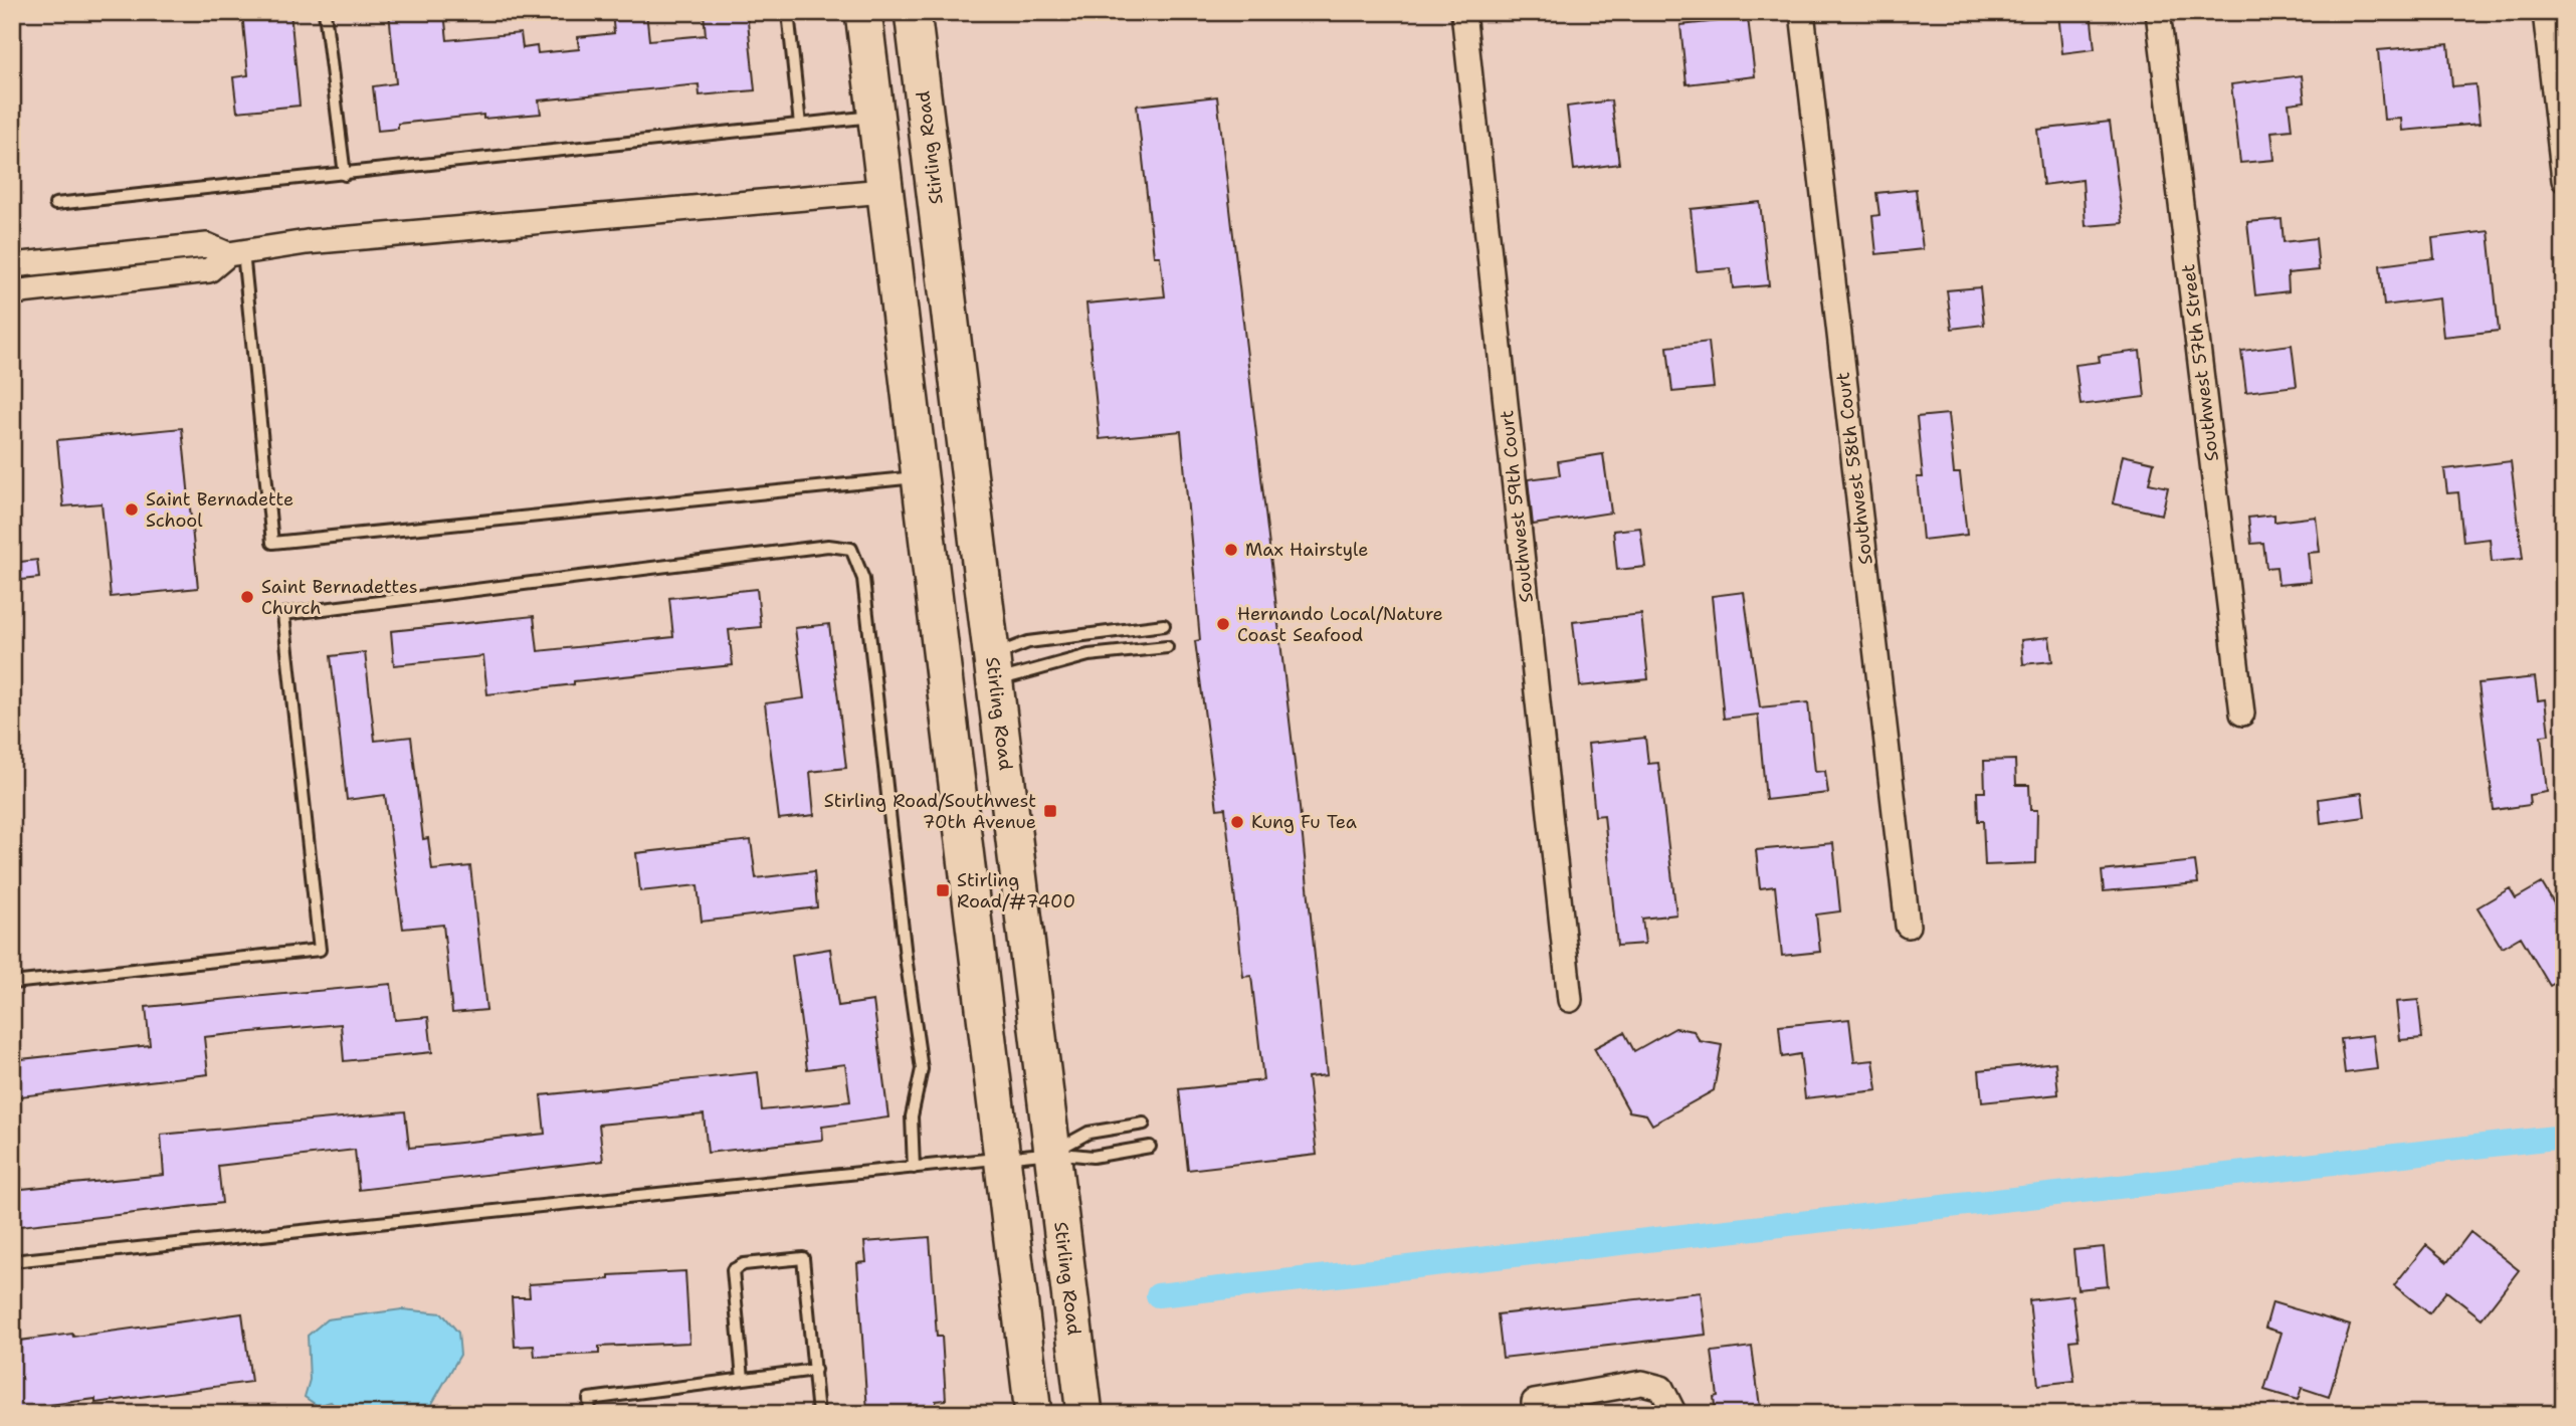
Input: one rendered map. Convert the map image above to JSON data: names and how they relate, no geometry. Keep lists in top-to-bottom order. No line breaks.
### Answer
{"streets":{"main road":["Stirling Road"],"street":["Southwest 57th Street","Southwest 58th Court","Southwest 59th Court"]},"places":{"other":["Saint Bernadette School","Max Hairstyle","Saint Bernadettes Church","Hernando Local/Nature Coast Seafood","Kung Fu Tea"],"transit":["Stirling Road/Southwest 70th Avenue","Stirling Road/#7400"]}}
